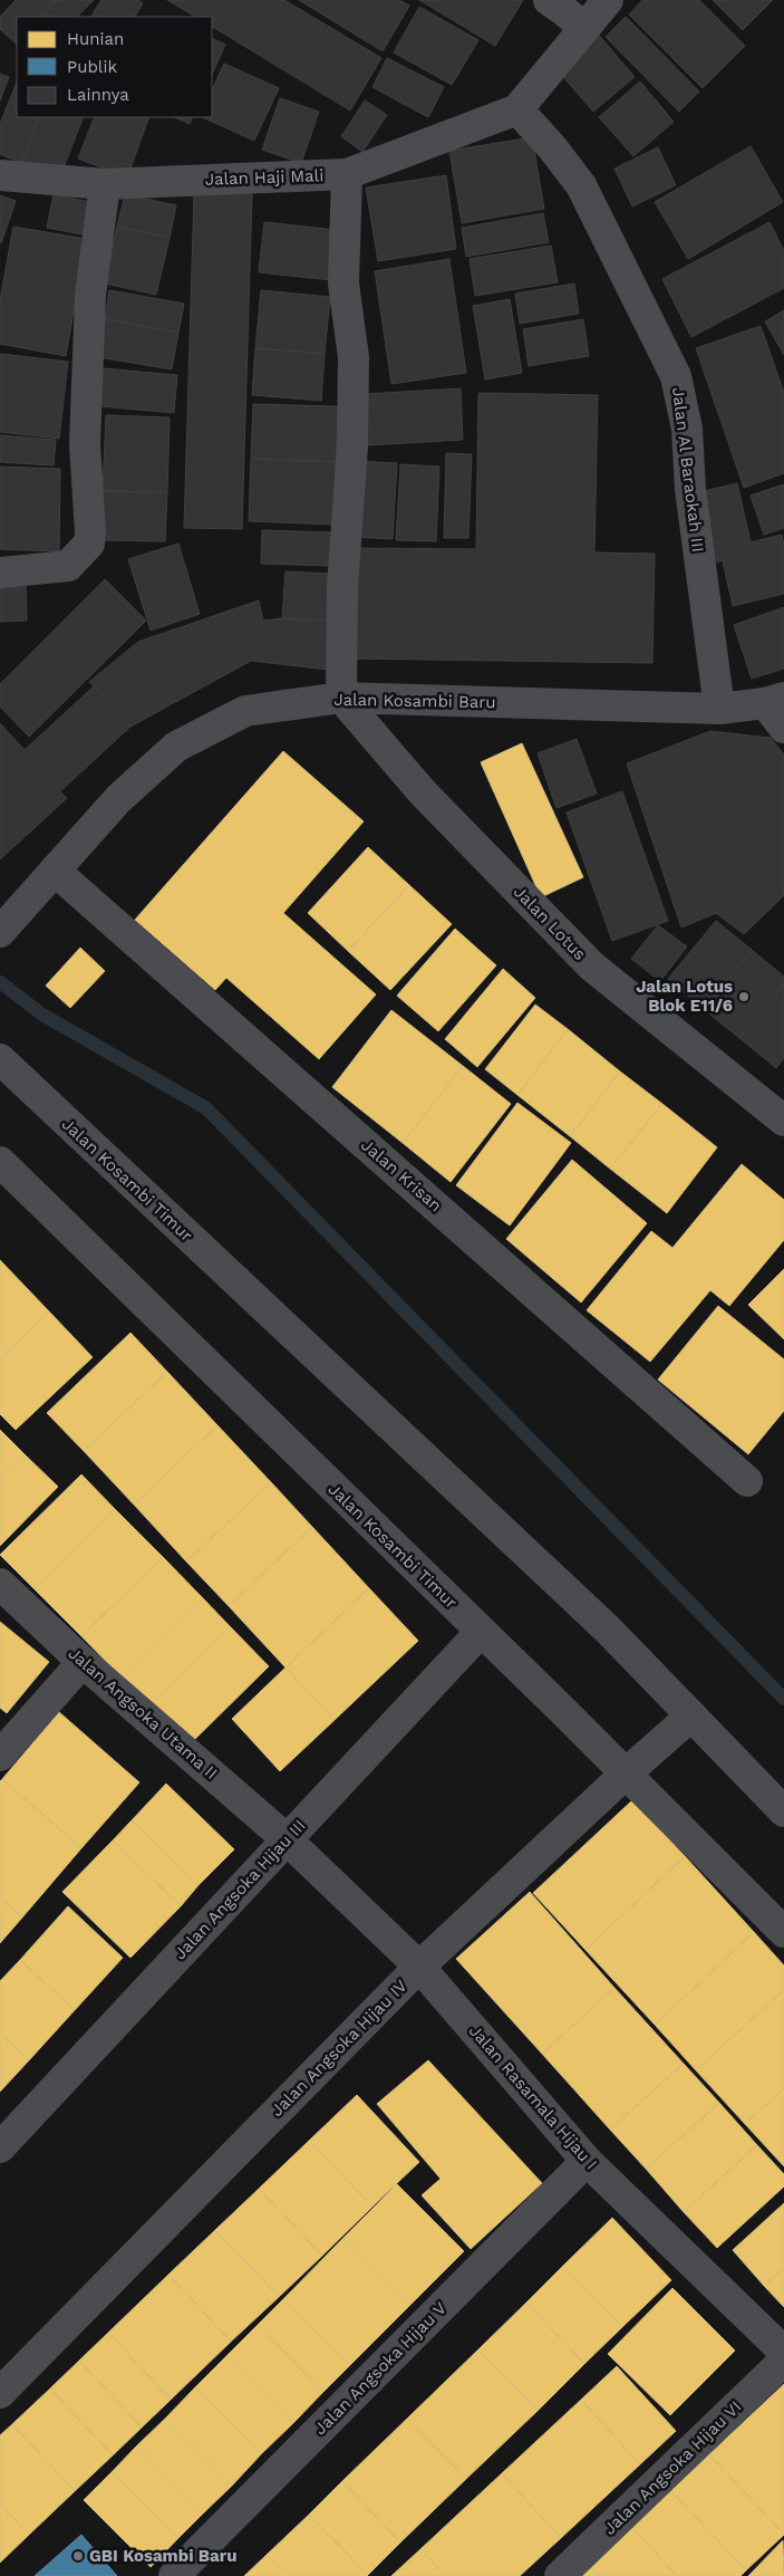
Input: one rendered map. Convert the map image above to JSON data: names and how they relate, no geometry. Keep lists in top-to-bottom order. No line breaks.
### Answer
{"streets":{"street":["Jalan Haji Mali","Jalan Al Baraokah III","Jalan Kosambi Baru","Jalan Lotus","Jalan Krisan","Jalan Kosambi Timur","Jalan Angsoka Utama II","Jalan Angsoka Hijau III","Jalan Angsoka Hijau IV","Jalan Rasamala Hijau I","Jalan Angsoka Hijau V","Jalan Angsoka Hijau VI"]},"crossings":[["Jalan Haji Mali","Jalan Al Baraokah III"],["Jalan Al Baraokah III","Jalan Kosambi Baru"],["Jalan Kosambi Baru","Jalan Lotus"],["Jalan Kosambi Baru","Jalan Krisan"],["Jalan Kosambi Timur","Jalan Angsoka Hijau III"],["Jalan Kosambi Timur","Jalan Angsoka Hijau IV"],["Jalan Angsoka Utama II","Jalan Angsoka Hijau III"],["Jalan Angsoka Utama II","Jalan Rasamala Hijau I"],["Jalan Angsoka Hijau III","Jalan Rasamala Hijau I"],["Jalan Angsoka Hijau IV","Jalan Rasamala Hijau I"],["Jalan Rasamala Hijau I","Jalan Angsoka Hijau V"]],"places":["Jalan Lotus Blok E11/6","GBI Kosambi Baru"],"legend":["Hunian","Publik","Lainnya"]}
